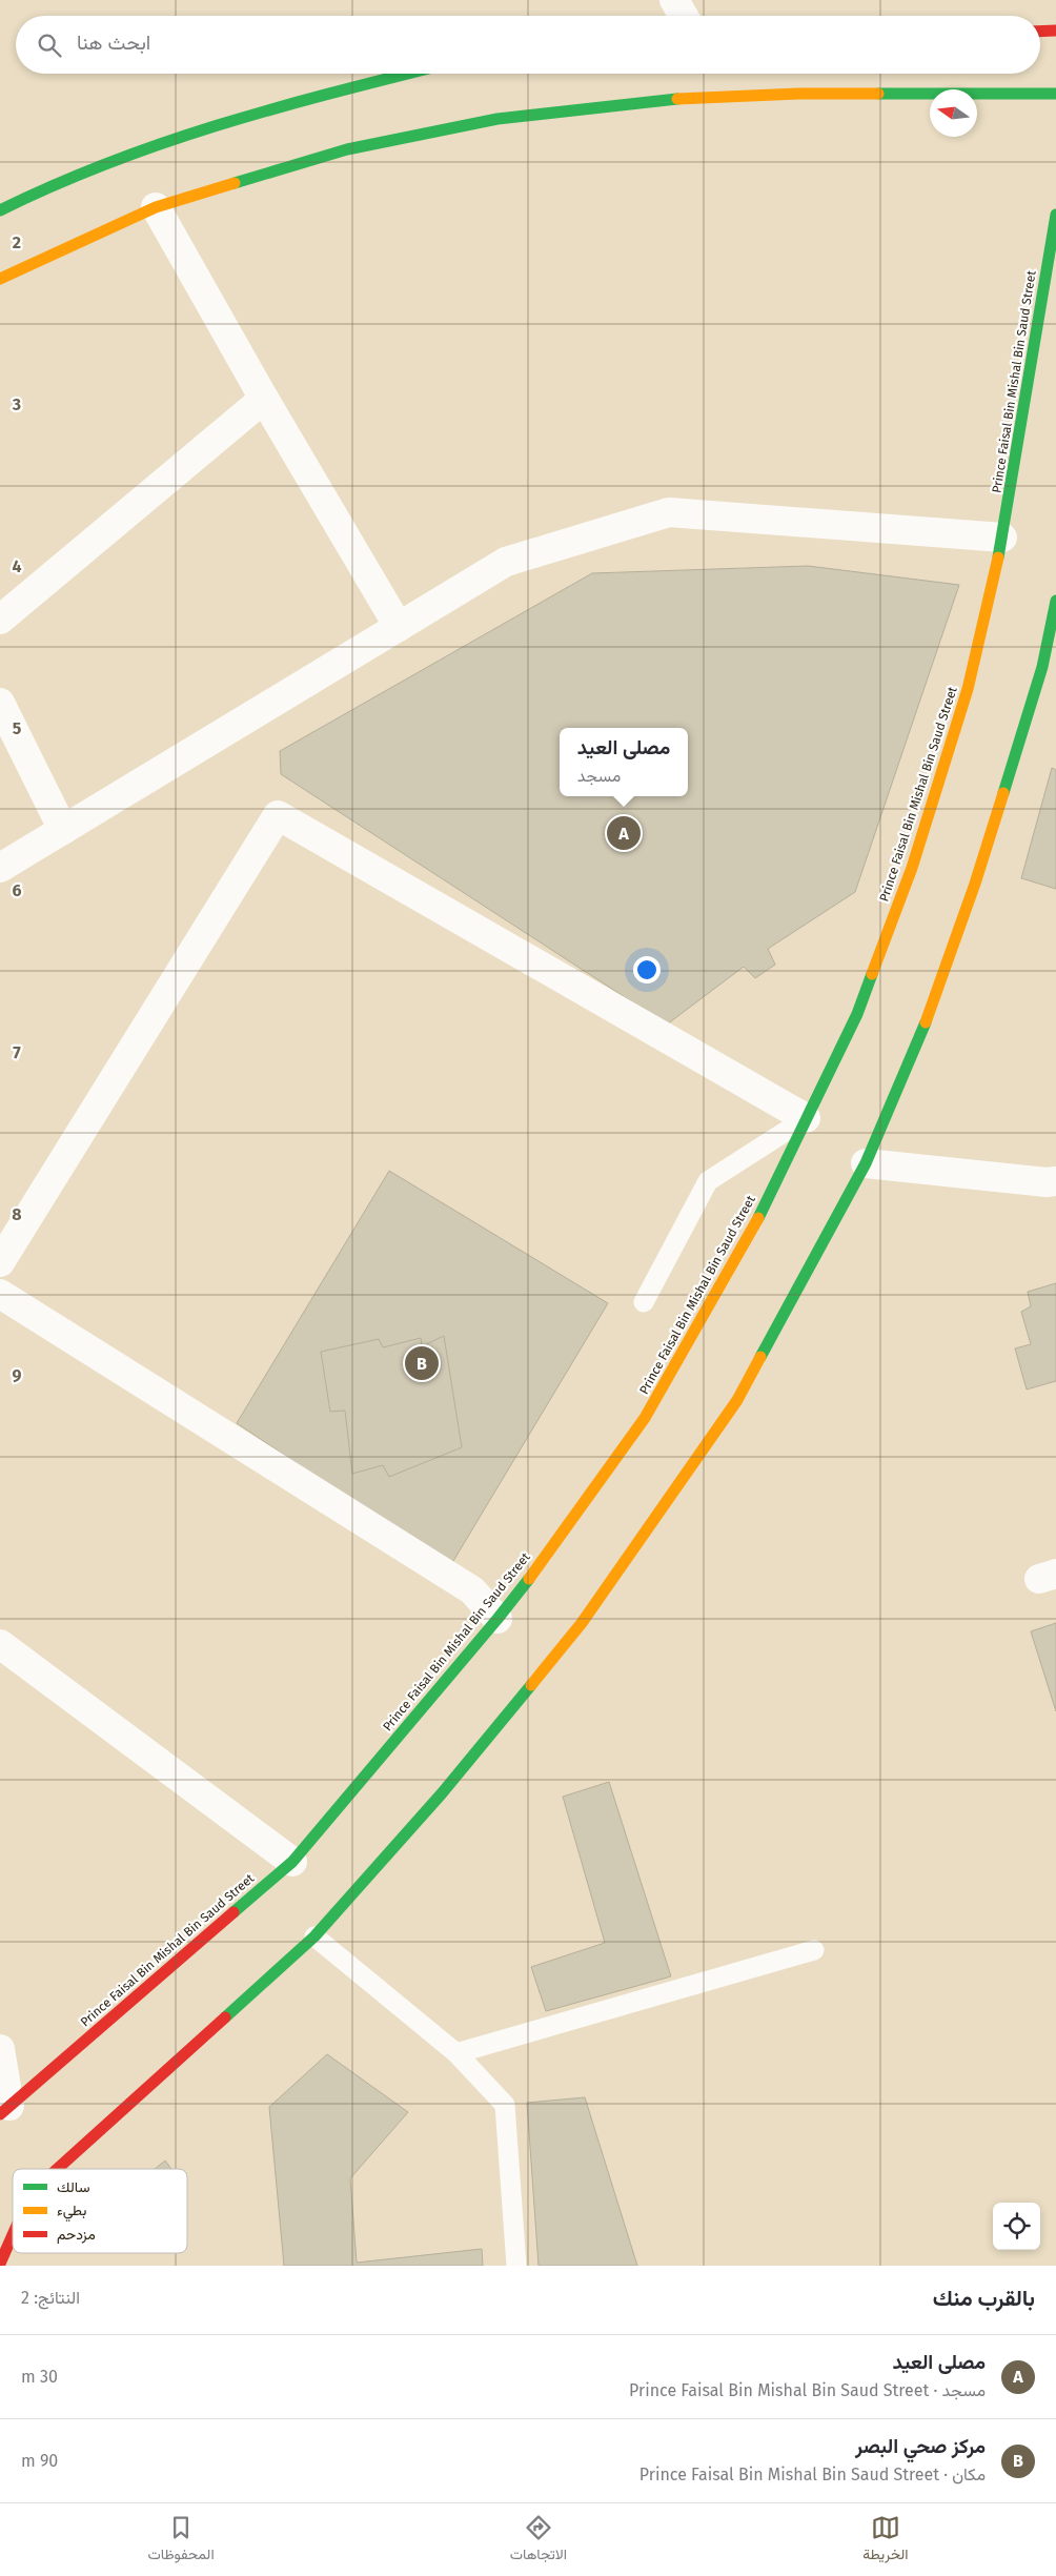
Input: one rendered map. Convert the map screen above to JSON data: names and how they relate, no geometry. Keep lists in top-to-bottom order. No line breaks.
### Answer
{"streets":{"street":["Prince Faisal Bin Mishal Bin Saud Street"]},"legend":["سالك","بطيء","مزدحم"],"north":"left","page":{"search":"ابحث هنا","popup":["مصلى العيد","مسجد"],"pins":["A","B"],"heading":["بالقرب منك","النتائج: 2"],"list":[{"mark":"A","name":"مصلى العيد","note":"مسجد · Prince Faisal Bin Mishal Bin Saud Street","value":"30 m"},{"mark":"B","name":"مركز صحي البصر","note":"مكان · Prince Faisal Bin Mishal Bin Saud Street","value":"90 m"}],"nav":["الخريطة","الاتجاهات","المحفوظات"]},"grid":{"rows":["2","3","4","5","6","7","8","9"]}}
